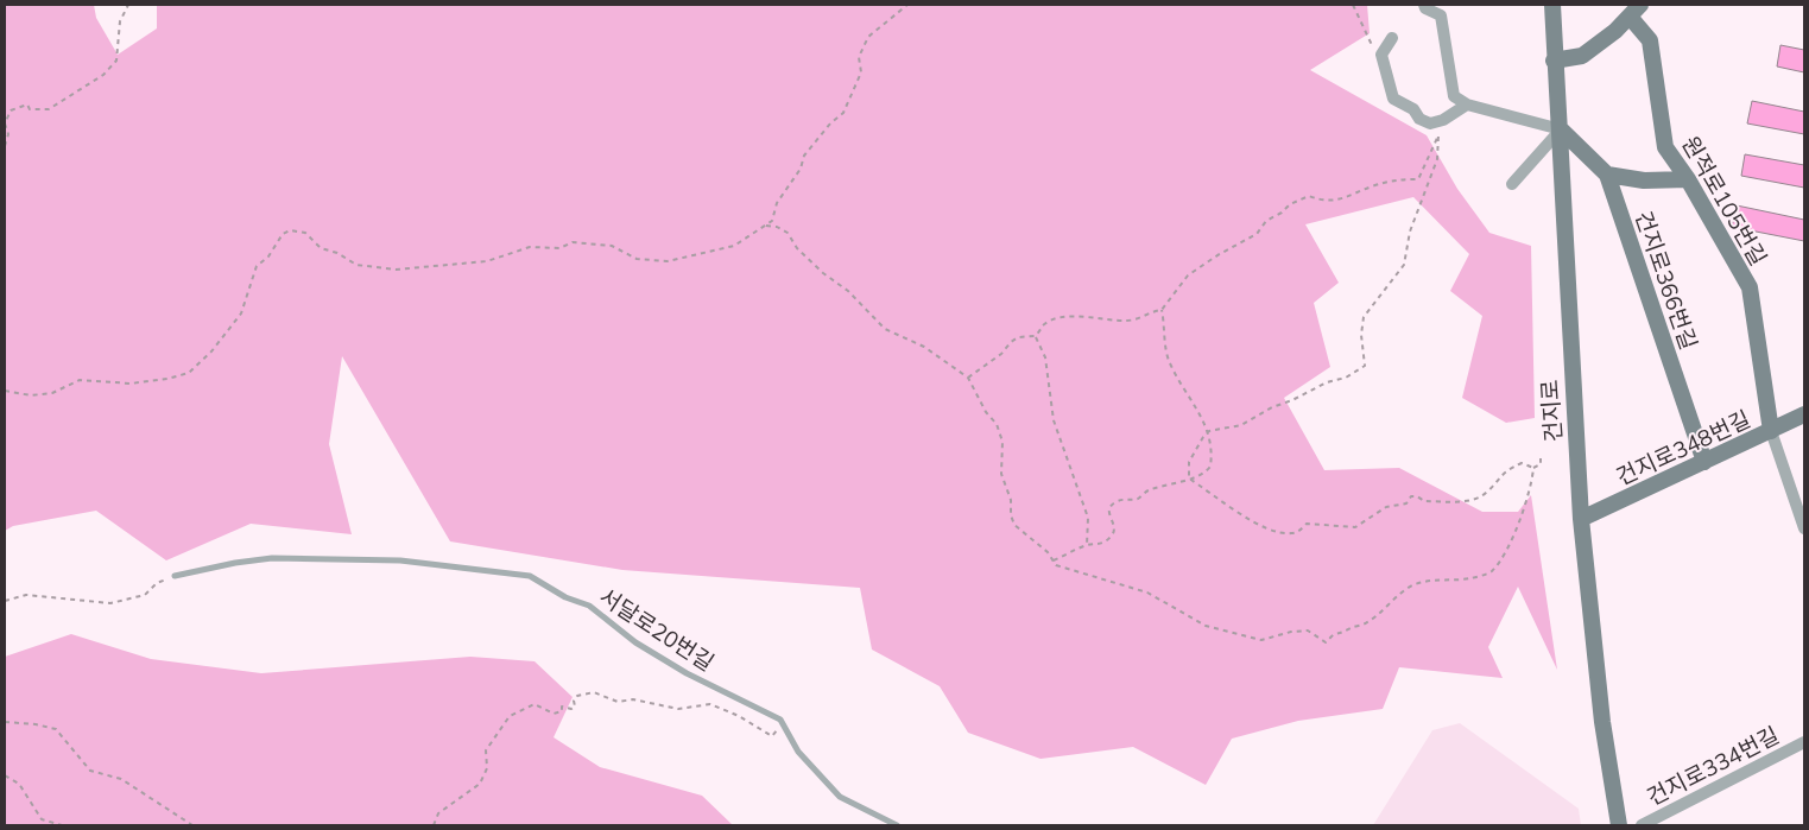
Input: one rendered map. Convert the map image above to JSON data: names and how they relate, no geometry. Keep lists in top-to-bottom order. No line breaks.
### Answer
{"streets":{"street":["원적로105번길","건지로366번길","건지로","건지로348번길","건지로334번길"],"lane":["서달로20번길"]},"crossings":[["원적로105번길","건지로348번길"],["건지로366번길","건지로"],["건지로366번길","건지로348번길"],["건지로","건지로348번길"]]}
